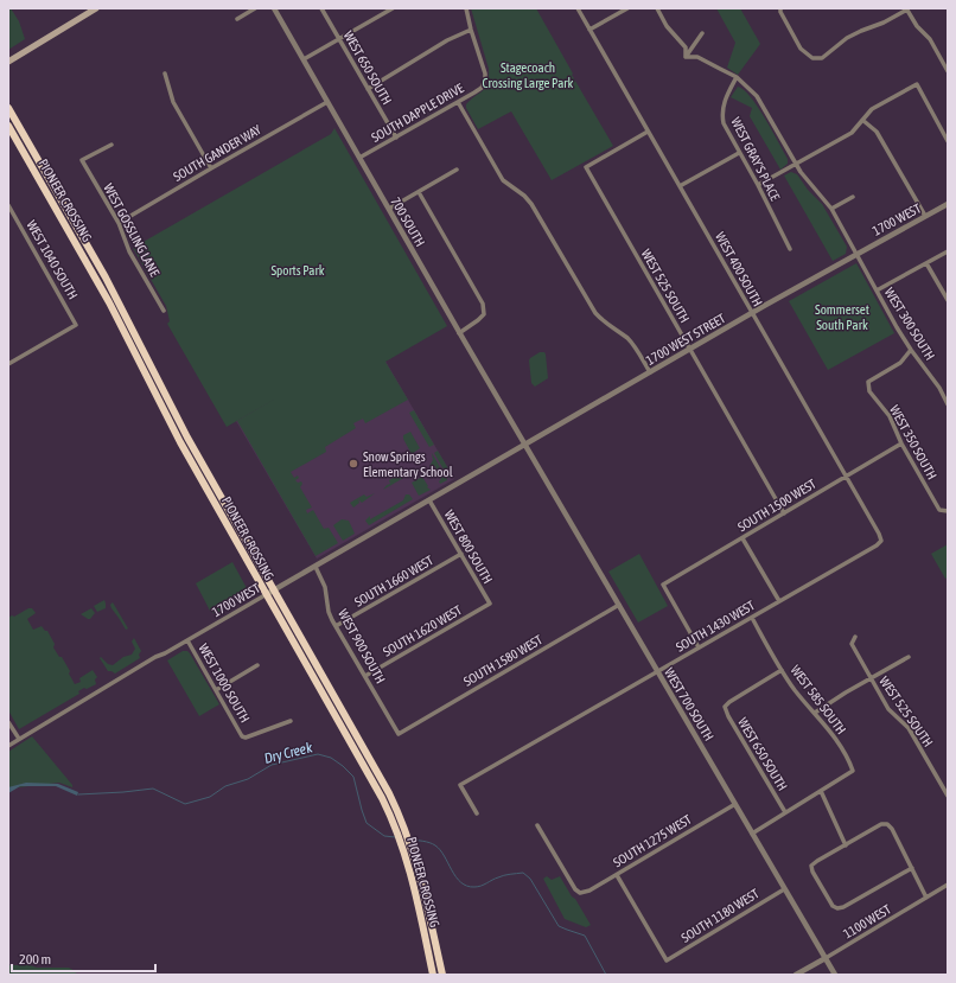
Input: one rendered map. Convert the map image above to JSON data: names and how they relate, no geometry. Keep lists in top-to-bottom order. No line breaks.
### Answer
{"streets":{"highway":["PIONEER CROSSING"],"street":["WEST 650 SOUTH","SOUTH DAPPLE DRIVE","SOUTH GANDER WAY","WEST GRAY'S PLACE","1700 WEST","700 SOUTH","WEST GOSSLING LANE","WEST 1040 SOUTH","WEST 400 SOUTH","WEST 525 SOUTH","WEST 300 SOUTH","1700 WEST STREET","WEST 350 SOUTH","SOUTH 1500 WEST","WEST 800 SOUTH","SOUTH 1660 WEST","SOUTH 1430 WEST","SOUTH 1620 WEST","WEST 900 SOUTH","SOUTH 1580 WEST","WEST 1000 SOUTH","WEST 585 SOUTH","WEST 700 SOUTH","SOUTH 1275 WEST","SOUTH 1180 WEST","1100 WEST"]},"crossings":[["WEST 650 SOUTH","SOUTH DAPPLE DRIVE"],["WEST 650 SOUTH","WEST 585 SOUTH"],["SOUTH DAPPLE DRIVE","700 SOUTH"],["SOUTH GANDER WAY","700 SOUTH"],["SOUTH GANDER WAY","WEST GOSSLING LANE"],["WEST GRAY'S PLACE","WEST 300 SOUTH"],["PIONEER CROSSING","1700 WEST"],["1700 WEST","700 SOUTH"],["1700 WEST","WEST 300 SOUTH"],["1700 WEST","1700 WEST STREET"],["1700 WEST","WEST 800 SOUTH"],["1700 WEST","WEST 900 SOUTH"],["1700 WEST","WEST 1000 SOUTH"],["1700 WEST","WEST 700 SOUTH"],["700 SOUTH","1700 WEST STREET"],["700 SOUTH","WEST 700 SOUTH"],["WEST 400 SOUTH","WEST 525 SOUTH"],["WEST 400 SOUTH","1700 WEST STREET"],["WEST 400 SOUTH","SOUTH 1500 WEST"],["WEST 400 SOUTH","SOUTH 1430 WEST"],["WEST 525 SOUTH","1700 WEST STREET"],["WEST 525 SOUTH","SOUTH 1500 WEST"],["WEST 300 SOUTH","1700 WEST STREET"],["WEST 300 SOUTH","WEST 350 SOUTH"],["1700 WEST STREET","WEST 700 SOUTH"],["WEST 350 SOUTH","SOUTH 1500 WEST"],["SOUTH 1500 WEST","SOUTH 1430 WEST"],["WEST 800 SOUTH","SOUTH 1660 WEST"],["WEST 800 SOUTH","SOUTH 1620 WEST"],["SOUTH 1660 WEST","WEST 900 SOUTH"],["SOUTH 1430 WEST","WEST 585 SOUTH"],["SOUTH 1430 WEST","WEST 700 SOUTH"],["SOUTH 1620 WEST","WEST 900 SOUTH"],["WEST 900 SOUTH","SOUTH 1580 WEST"],["SOUTH 1580 WEST","WEST 700 SOUTH"],["WEST 700 SOUTH","SOUTH 1275 WEST"],["WEST 700 SOUTH","SOUTH 1180 WEST"],["WEST 700 SOUTH","1100 WEST"],["SOUTH 1275 WEST","SOUTH 1180 WEST"]],"water":["Dry Creek"],"parks":["Stagecoach Crossing Large Park","Sports Park","Sommerset South Park"],"places":["Snow Springs Elementary School"],"scale_bar":"200 m"}
